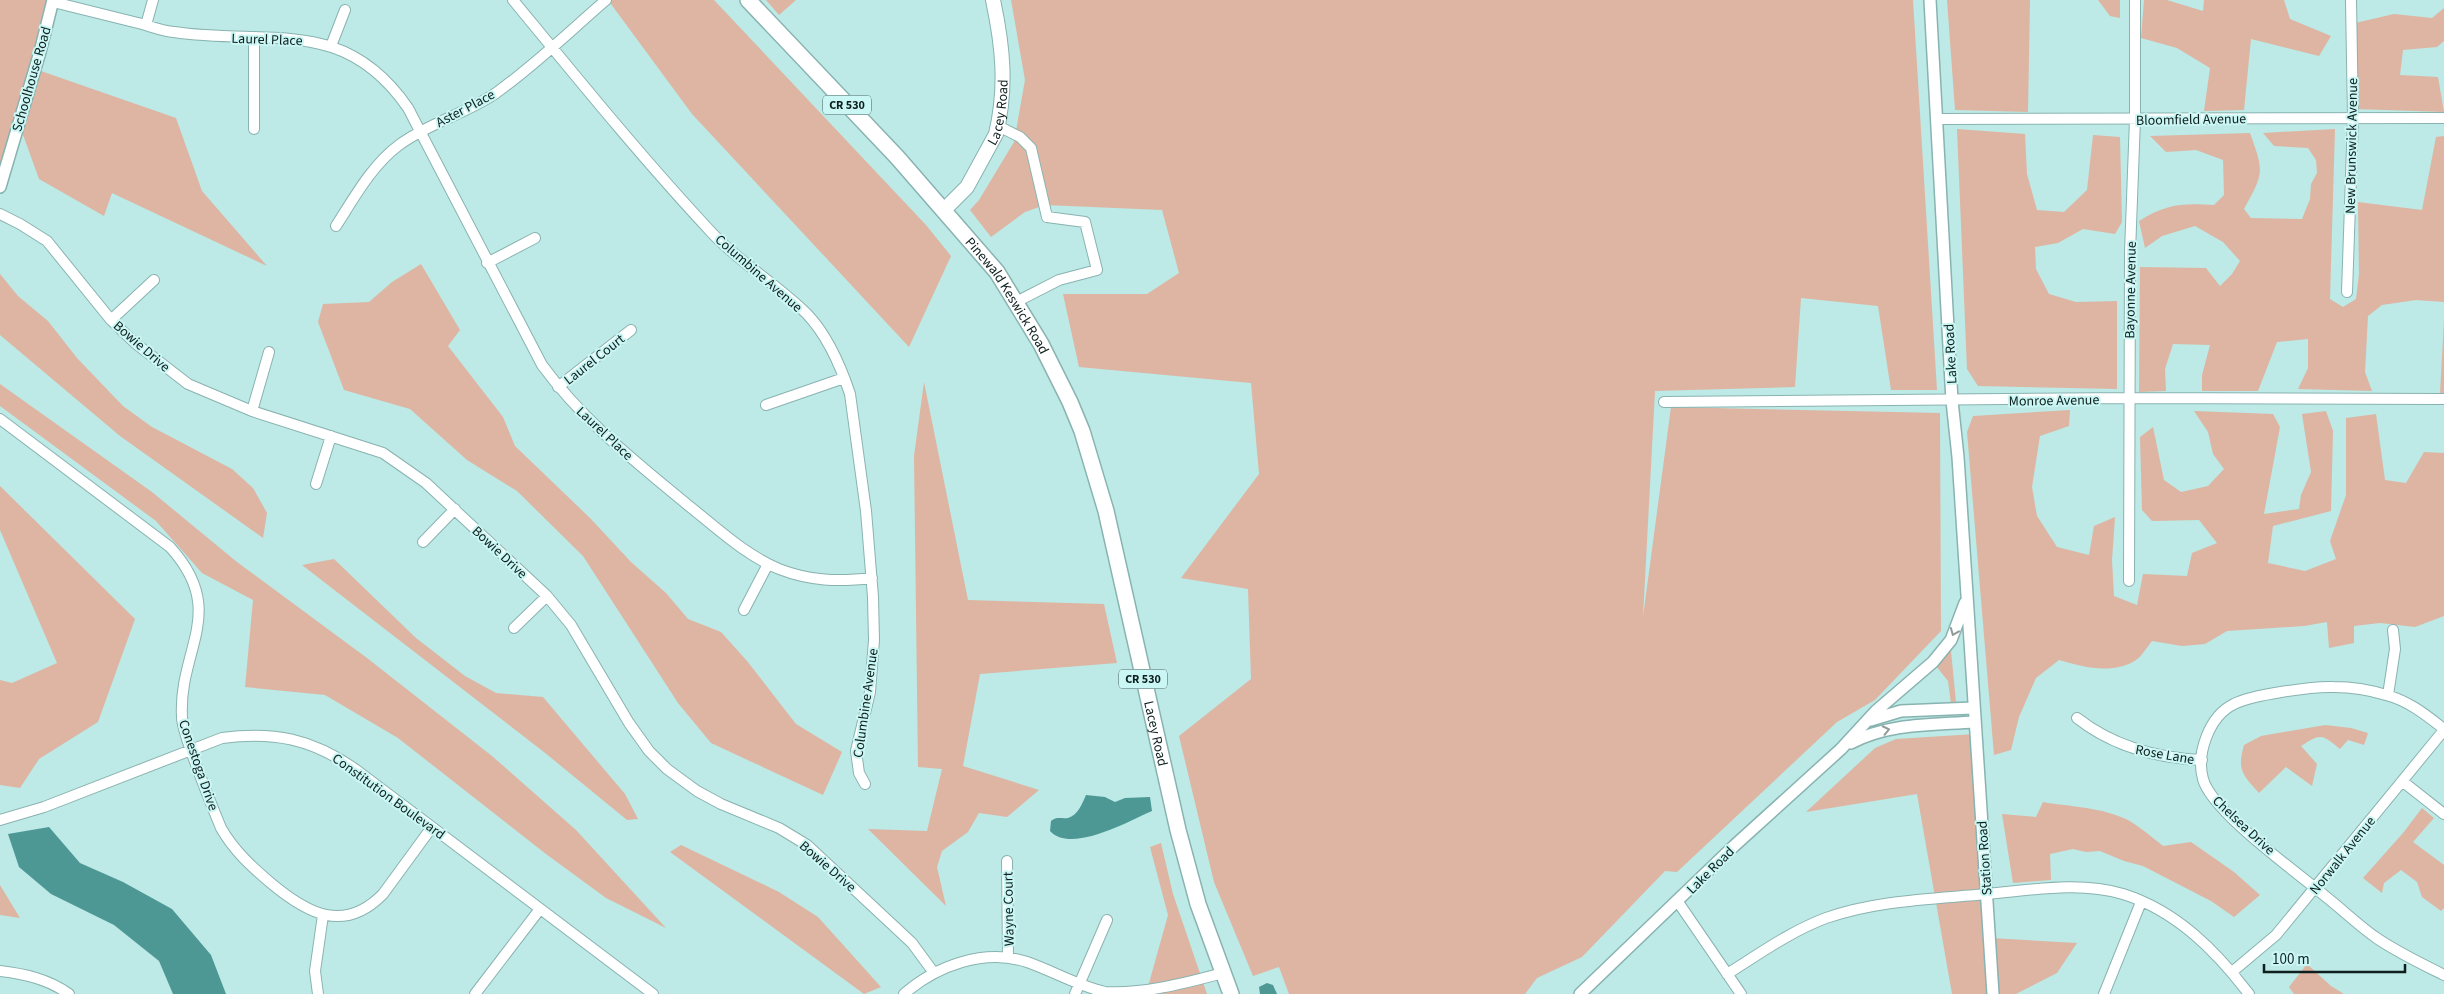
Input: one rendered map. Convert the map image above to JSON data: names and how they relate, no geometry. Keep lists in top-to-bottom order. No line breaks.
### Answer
{"streets":{"main road":["CR 530","Lacey Road","Pinewald Keswick Road"],"street":["Laurel Place","Schoolhouse Road","Aster Place","Bloomfield Avenue","New Brunswick Avenue","Columbine Avenue","Bayonne Avenue","Bowie Drive","Lake Road","Laurel Court","Monroe Avenue","Rose Lane","Conestoga Drive","Constitution Boulevard","Chelsea Drive","Norwalk Avenue","Station Road","Wayne Court"]},"crossings":[["Laurel Place","Schoolhouse Road"],["Laurel Place","Aster Place"],["Laurel Place","Columbine Avenue"],["Laurel Place","Laurel Court"],["CR 530","Lacey Road"],["CR 530","Pinewald Keswick Road"],["Aster Place","Columbine Avenue"],["Lacey Road","Pinewald Keswick Road"],["Bloomfield Avenue","New Brunswick Avenue"],["Bloomfield Avenue","Bayonne Avenue"],["Bloomfield Avenue","Lake Road"],["Bayonne Avenue","Monroe Avenue"],["Lake Road","Monroe Avenue"],["Lake Road","Station Road"],["Rose Lane","Chelsea Drive"],["Conestoga Drive","Constitution Boulevard"],["Chelsea Drive","Norwalk Avenue"]],"scale_bar":"100 m"}
